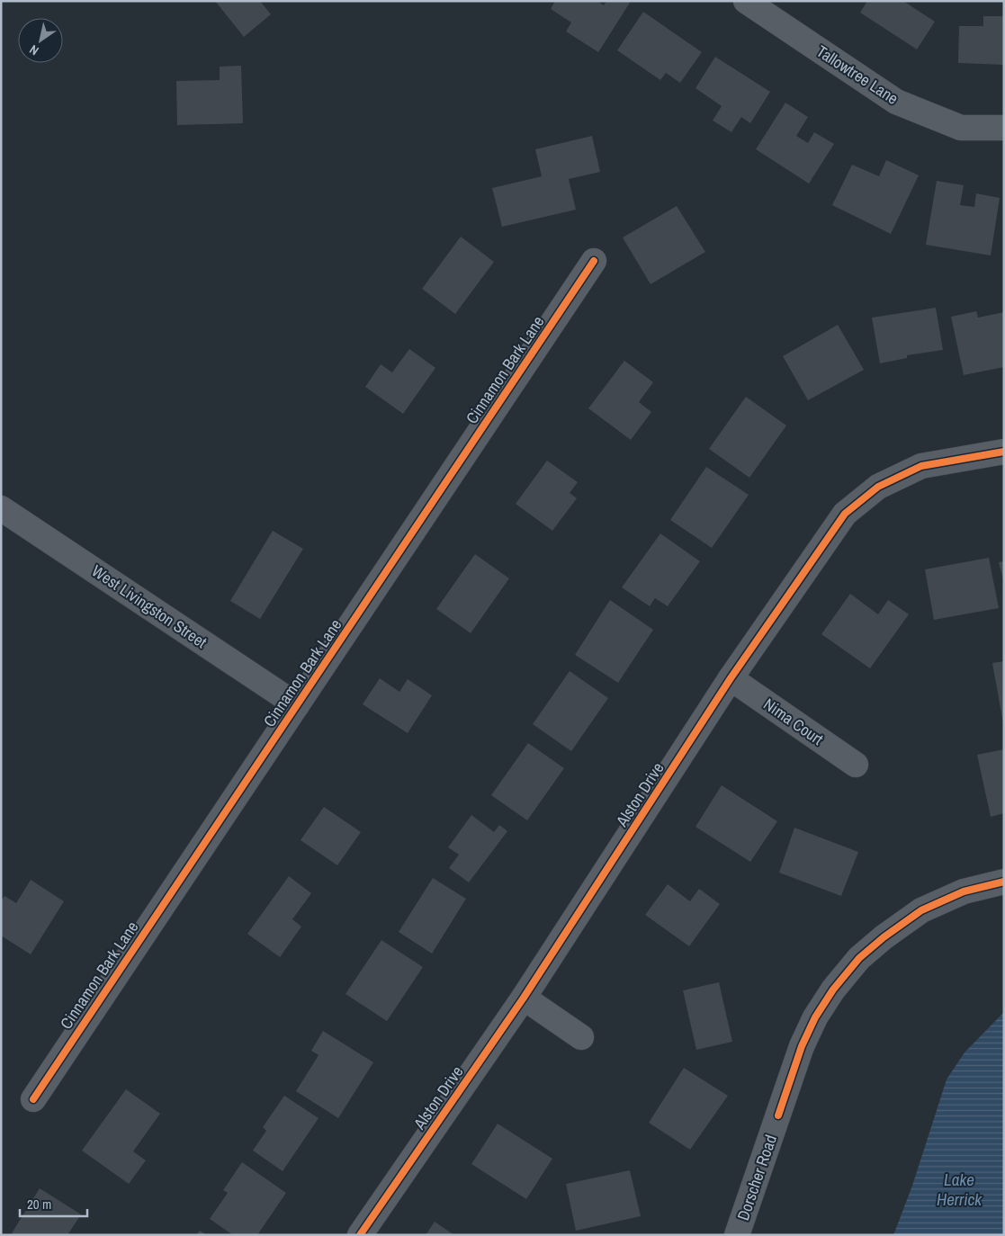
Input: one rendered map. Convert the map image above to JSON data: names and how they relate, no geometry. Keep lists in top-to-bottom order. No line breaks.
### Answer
{"streets":{"street":["Tallowtree Lane","Cinnamon Bark Lane","West Livingston Street","Nima Court","Alston Drive","Dorscher Road"]},"crossings":[["Cinnamon Bark Lane","West Livingston Street"],["Nima Court","Alston Drive"]],"water":["Lake Herrick"],"scale_bar":"20 m","north":"bottom left"}
